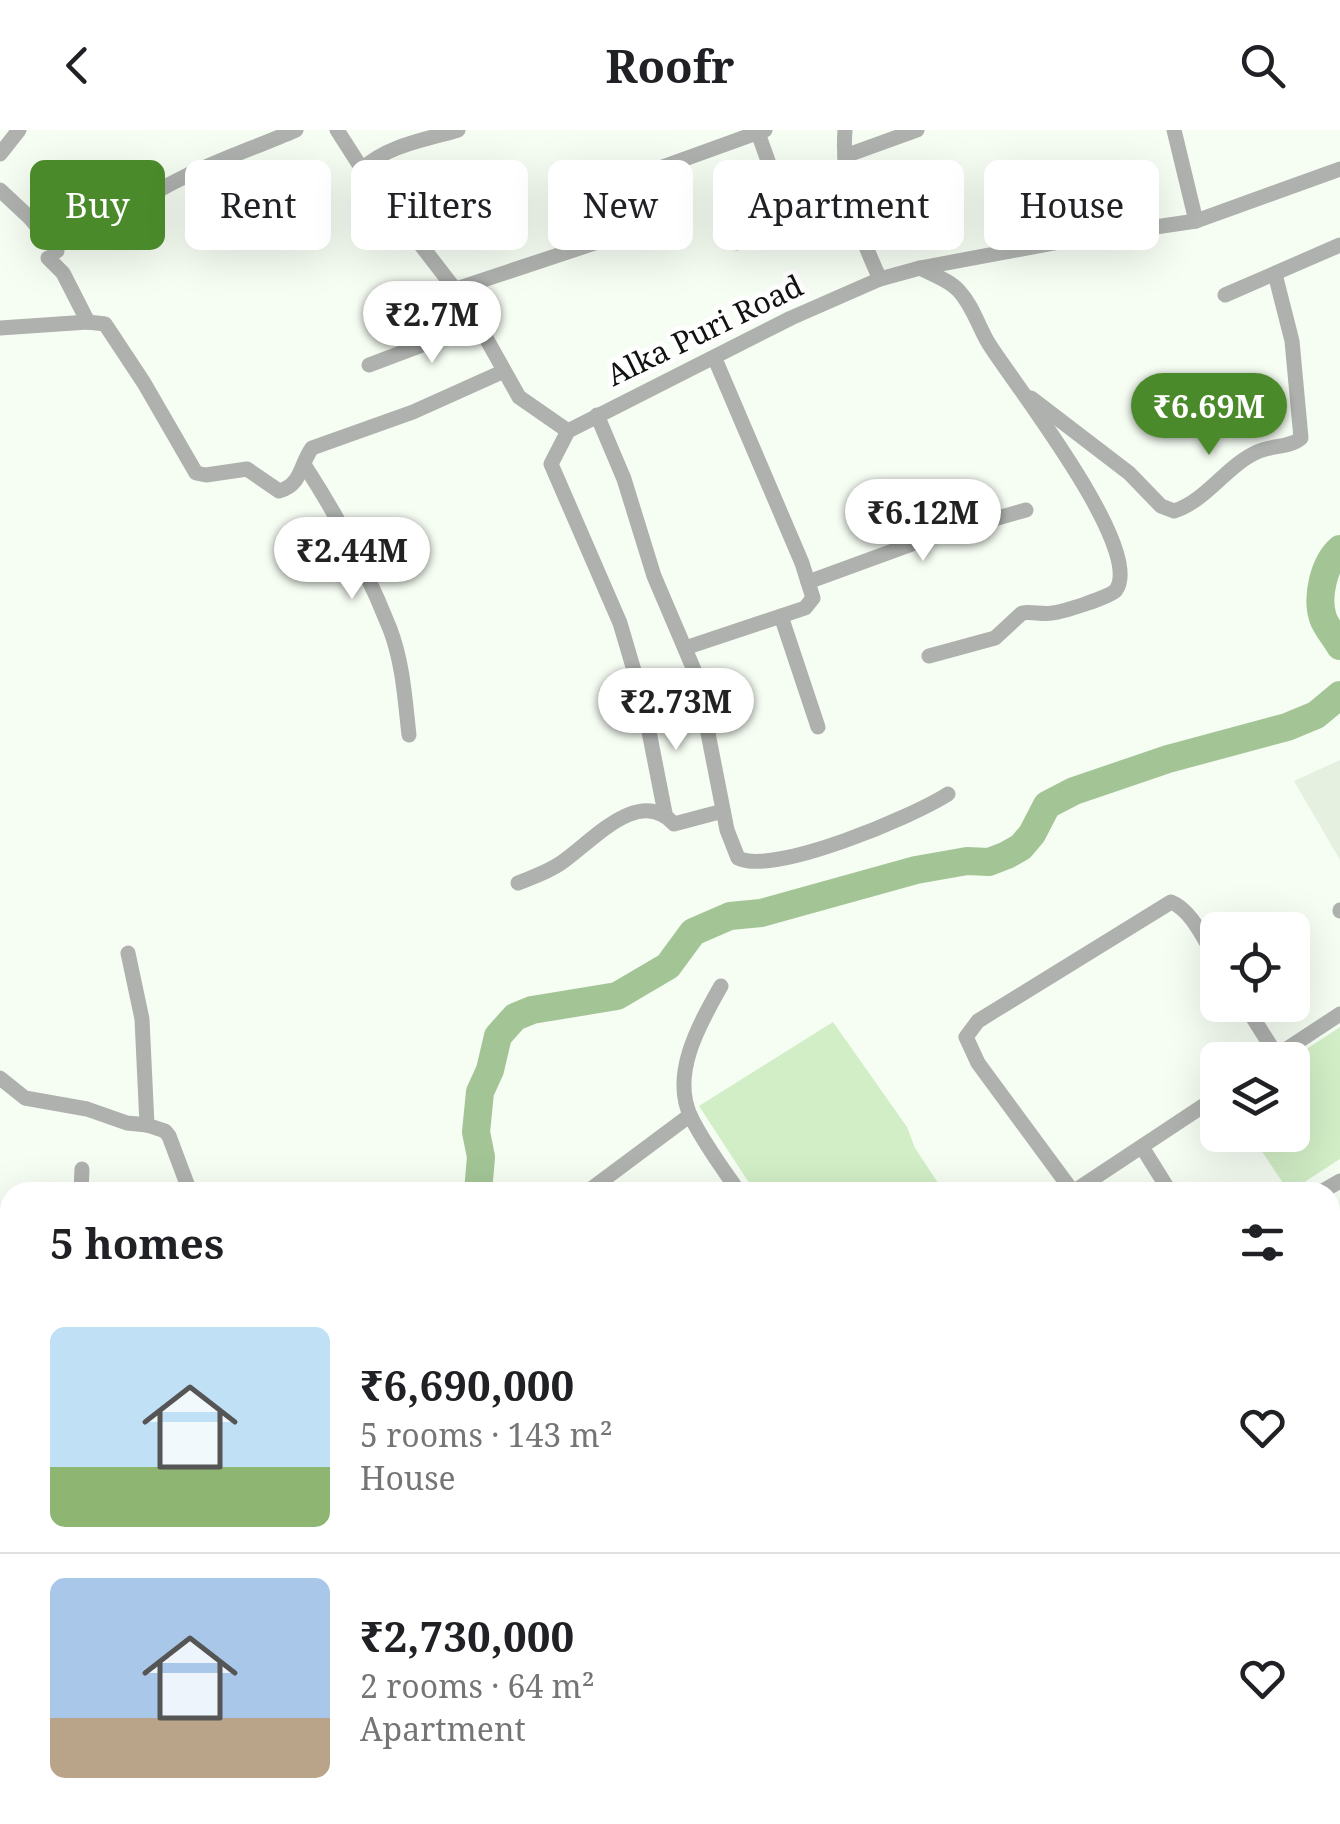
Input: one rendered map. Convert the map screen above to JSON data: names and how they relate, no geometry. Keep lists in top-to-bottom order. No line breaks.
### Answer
{"streets":{"street":["Alka Puri Road"]},"page":{"header":"Roofr","chip":["Buy","Rent","Filters","New","Apartment","House"],"price":["₹2.7M","₹6.69M","₹6.12M","₹2.44M","₹2.73M"],"heading":"5 homes","list":[{"name":"₹6,690,000","note":"5 rooms · 143 m² · House"},{"name":"₹2,730,000","note":"2 rooms · 64 m² · Apartment"}]}}
